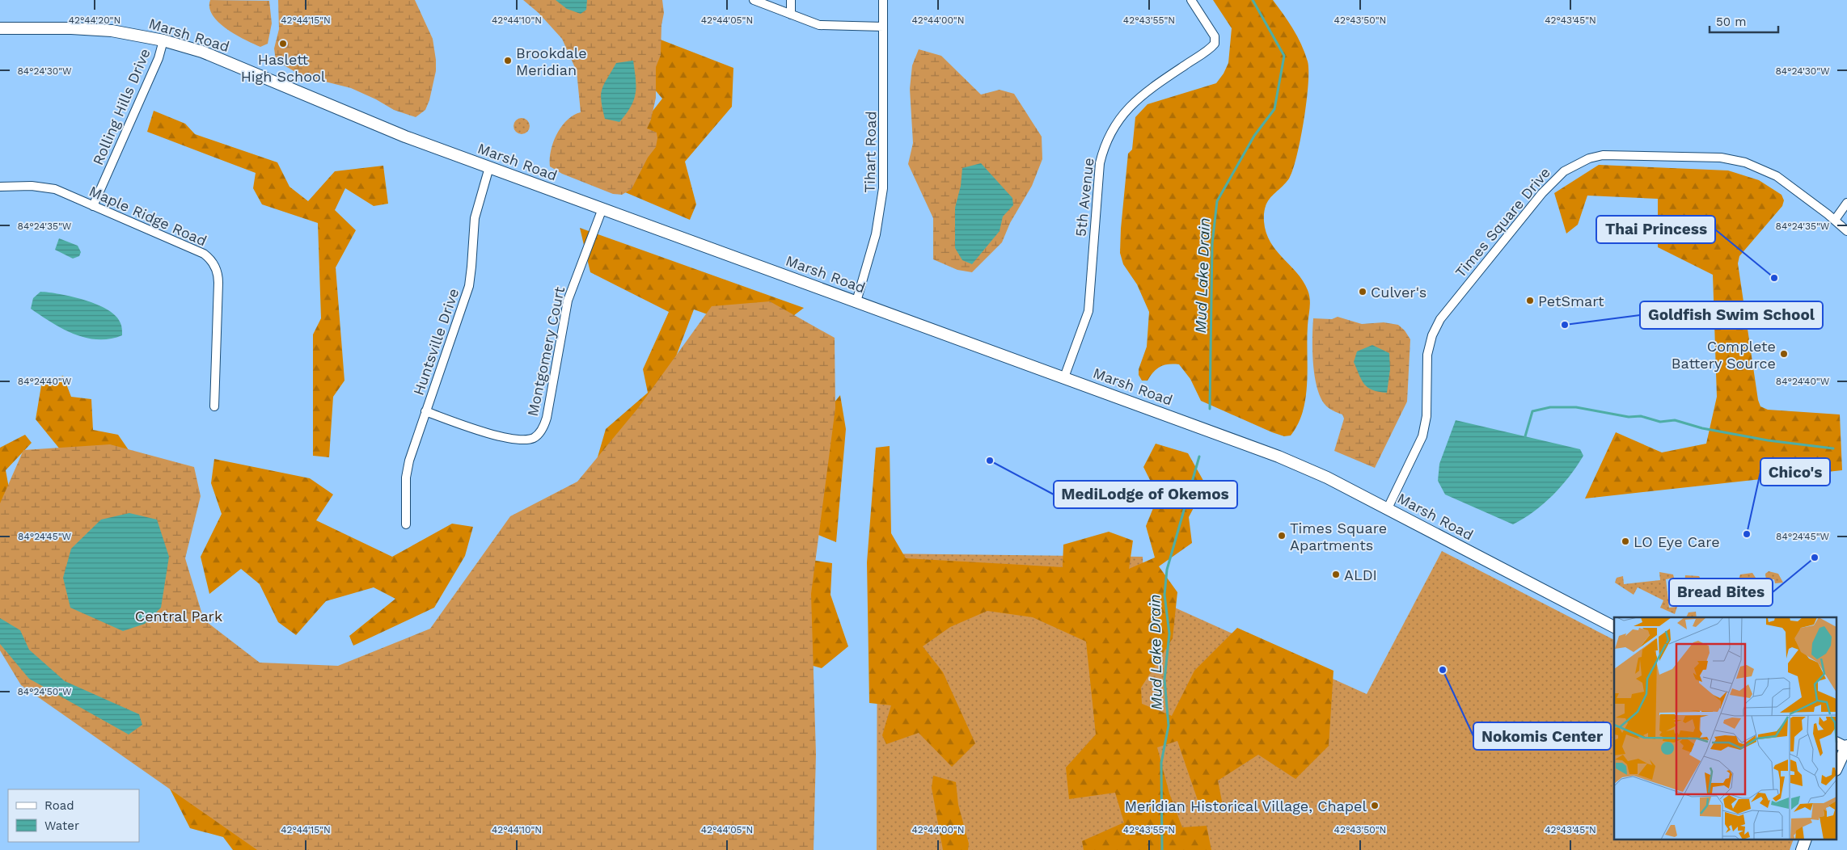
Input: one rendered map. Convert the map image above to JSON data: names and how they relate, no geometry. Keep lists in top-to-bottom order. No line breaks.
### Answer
{"streets":{"main road":["Marsh Road"],"street":["Rolling Hills Drive","Tihart Road","5th Avenue","Maple Ridge Road","Times Square Drive","Huntsville Drive","Montgomery Court"]},"crossings":[["Marsh Road","Rolling Hills Drive"],["Marsh Road","Tihart Road"],["Marsh Road","5th Avenue"],["Marsh Road","Times Square Drive"],["Marsh Road","Huntsville Drive"],["Marsh Road","Montgomery Court"],["Rolling Hills Drive","Maple Ridge Road"],["Huntsville Drive","Montgomery Court"]],"water":["Mud Lake Drain"],"parks":["Central Park"],"places":["Haslett High School","Brookdale Meridian","Thai Princess","Culver's","PetSmart","Goldfish Swim School","Complete Battery Source","MediLodge of Okemos","Chico's","Times Square Apartments","LO Eye Care","Bread Bites","ALDI","Nokomis Center","Meridian Historical Village, Chapel"],"legend":["Road","Water"],"scale_bar":"50 m","coordinates":["42°44'20\"N","42°44'15\"N","42°44'10\"N","42°44'05\"N","42°44'00\"N","42°43'55\"N","42°43'50\"N","42°43'45\"N","84°24'30\"W","84°24'35\"W","84°24'40\"W","84°24'45\"W","84°24'50\"W"]}
